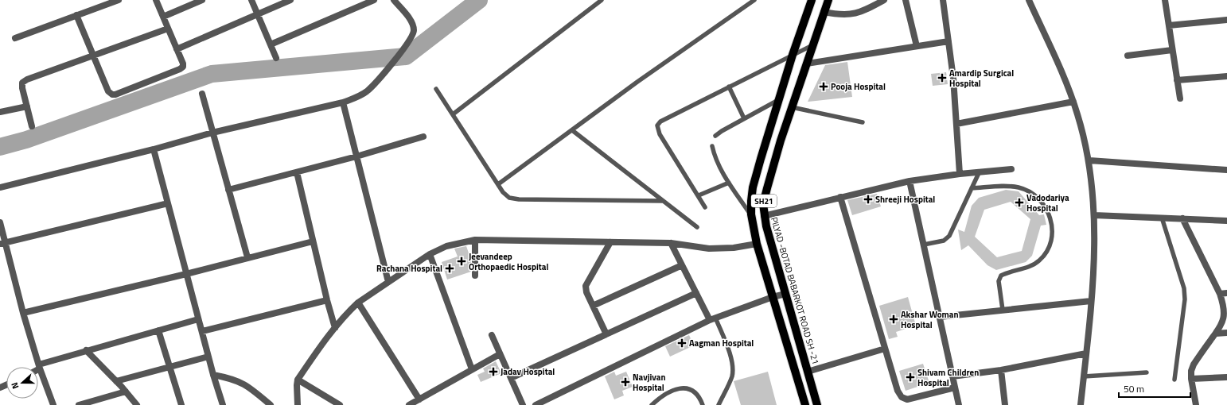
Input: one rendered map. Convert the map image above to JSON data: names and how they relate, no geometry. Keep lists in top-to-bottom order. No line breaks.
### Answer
{"streets":{"main road":["SH21","PILYAD -BOTAD BABARKOT ROAD SH -21"]},"places":{"health":["Amardip Surgical Hospital","Pooja Hospital","Shreeji Hospital","Vadodariya Hospital","Jeevandeep Orthopaedic Hospital","Rachana Hospital","Akshar Woman Hospital","Aagman Hospital","Jadav Hospital","Shivam Children Hospital","Navjivan Hospital"]},"scale_bar":"50 m","north":"left"}
